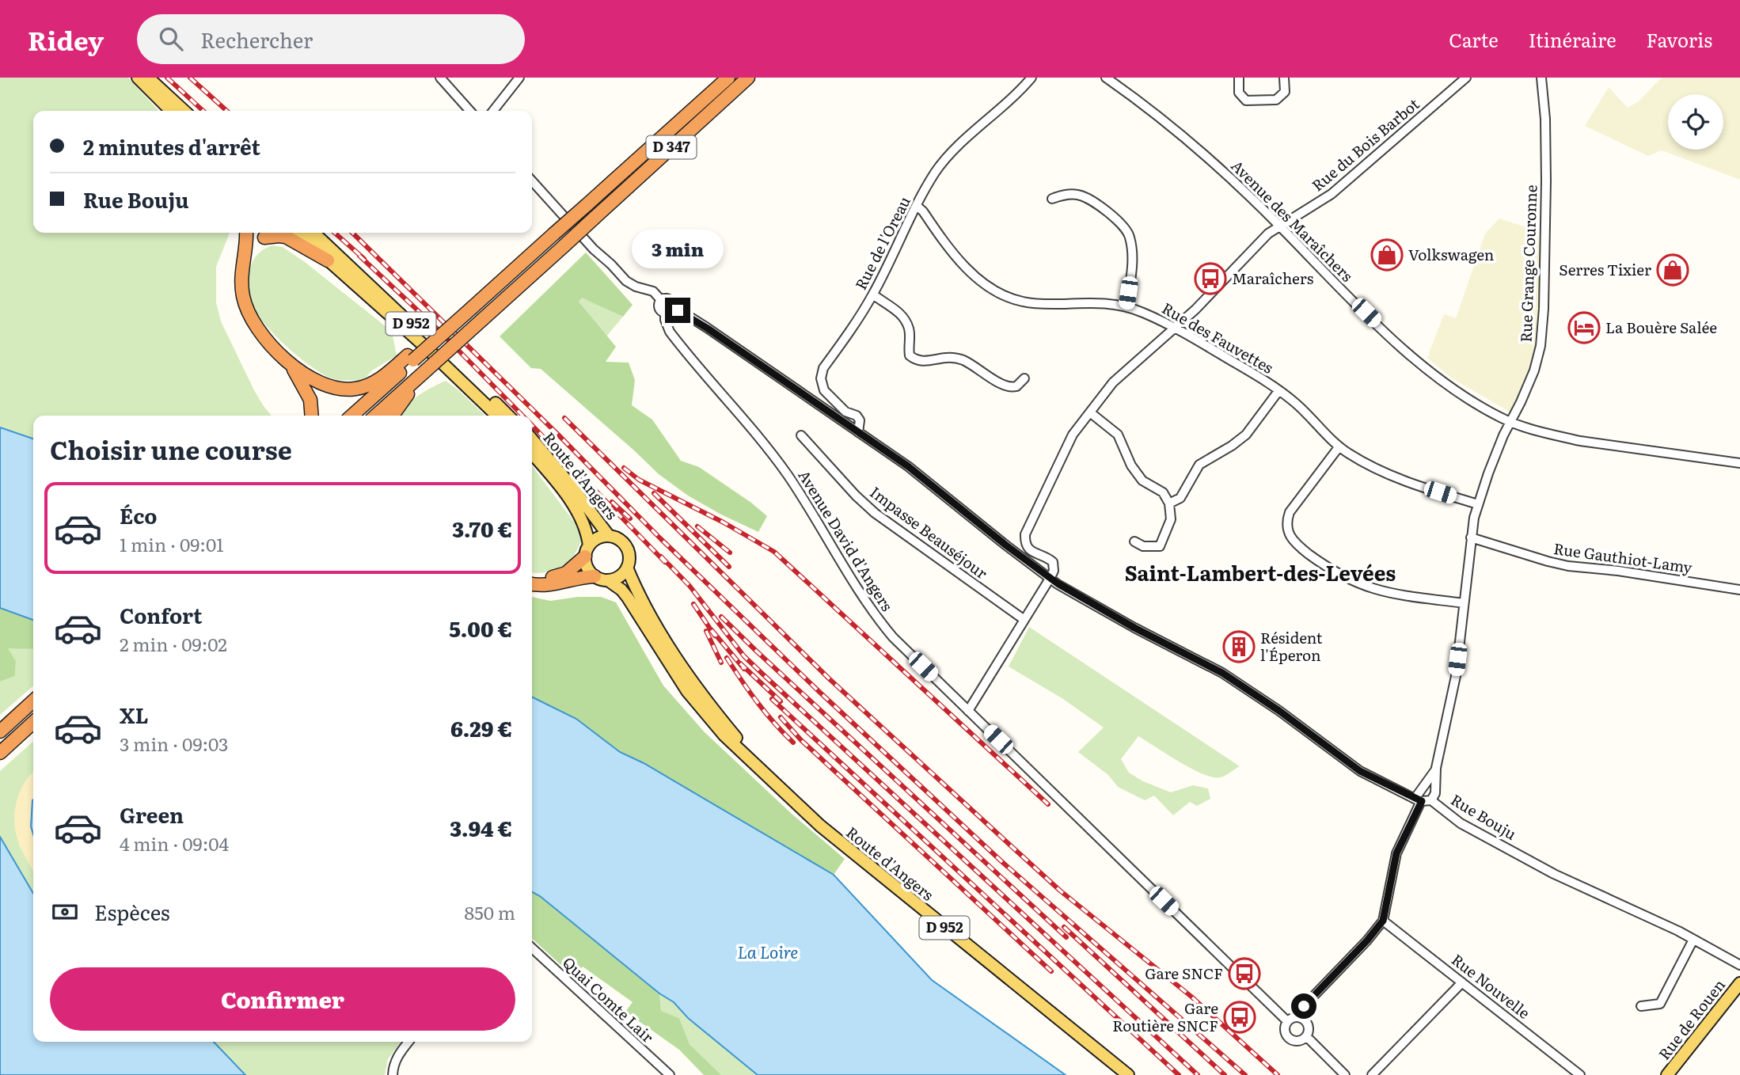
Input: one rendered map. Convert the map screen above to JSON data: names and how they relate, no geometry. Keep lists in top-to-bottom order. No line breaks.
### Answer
{"streets":{"highway":["D 347"],"main road":["D 952","Route d'Angers","Rue de Rouen"],"street":["Rue du Bois Barbot","Avenue des Maraîchers","Rue de l'Oreau","Rue Grange Couronne","Rue des Fauvettes","Impasse Beauséjour","Avenue David d'Angers","Rue Gauthiot-Lamy","Rue Bouju","Rue Nouvelle","Quai Comte Lair"]},"crossings":[["Rue du Bois Barbot","Avenue des Maraîchers"],["Rue du Bois Barbot","Rue des Fauvettes"],["Avenue des Maraîchers","Rue Grange Couronne"],["Rue de l'Oreau","Rue des Fauvettes"],["Rue Grange Couronne","Rue des Fauvettes"],["Rue Grange Couronne","Rue Gauthiot-Lamy"],["Rue Grange Couronne","Rue Bouju"],["Rue Grange Couronne","Rue Nouvelle"]],"districts":["Saint-Lambert-des-Levées"],"water":["La Loire"],"places":{"shop":["Volkswagen","Serres Tixier"],"bus stop":["Maraîchers","Gare SNCF","Gare Routière SNCF"],"hotel":["La Bouère Salée"],"building":["Résident l'Éperon"]},"page":{"header":"Ridey","search":"Rechercher","nav":["Carte","Itinéraire","Favoris"],"banner":["2 minutes d'arrêt","Rue Bouju"],"bubble":"3 min","heading":"Choisir une course","list":[{"name":"Éco","note":"1 min · 09:01","value":"3.70 €"},{"name":"Confort","note":"2 min · 09:02","value":"5.00 €"},{"name":"XL","note":"3 min · 09:03","value":"6.29 €"},{"name":"Green","note":"4 min · 09:04","value":"3.94 €"}],"pay":["Espèces","850 m"],"buttons":"Confirmer"}}
